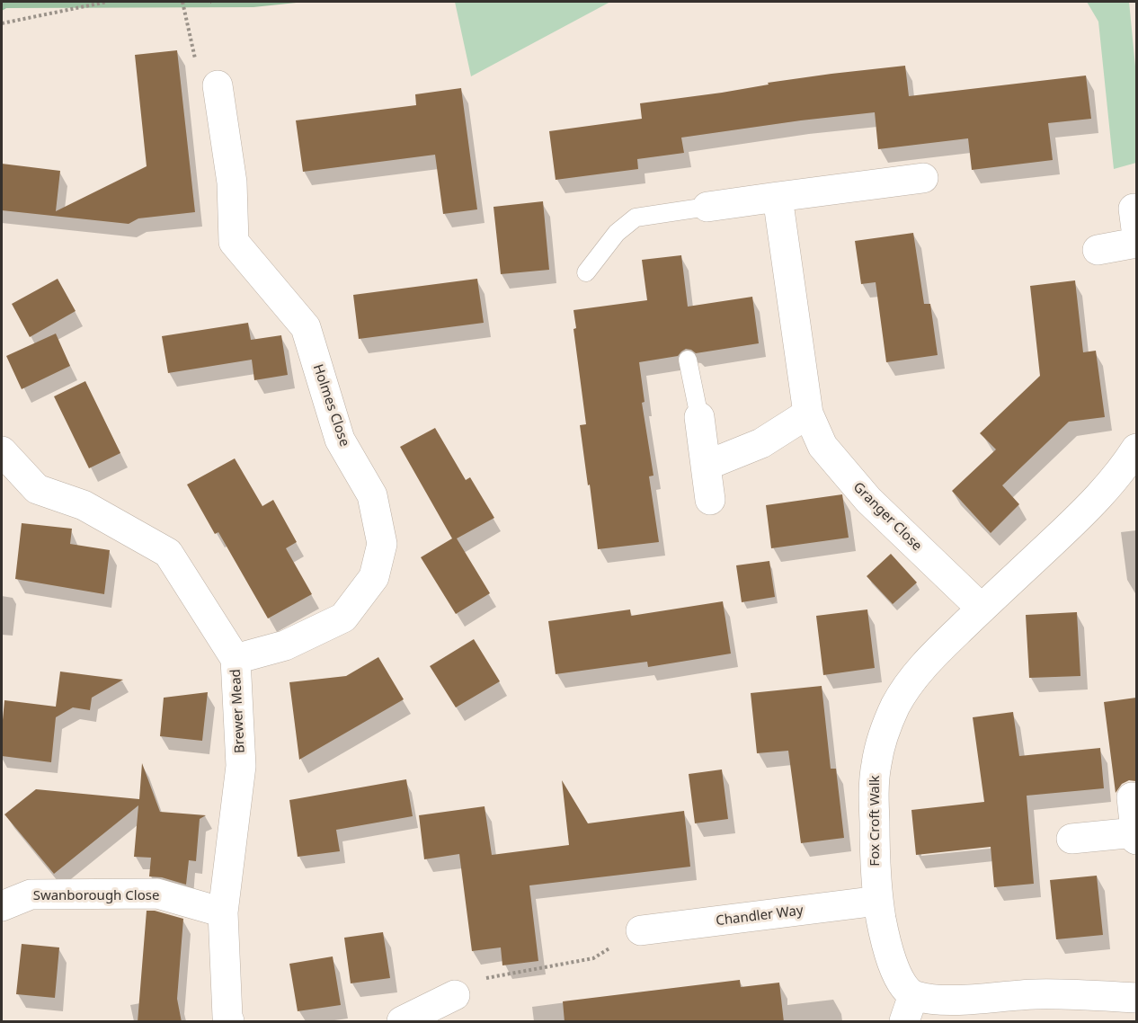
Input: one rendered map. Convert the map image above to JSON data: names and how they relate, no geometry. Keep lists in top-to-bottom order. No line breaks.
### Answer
{"streets":{"street":["Holmes Close","Granger Close","Brewer Mead","Fox Croft Walk","Swanborough Close","Chandler Way"]},"crossings":[["Holmes Close","Brewer Mead"],["Granger Close","Fox Croft Walk"],["Brewer Mead","Swanborough Close"],["Fox Croft Walk","Chandler Way"]]}
